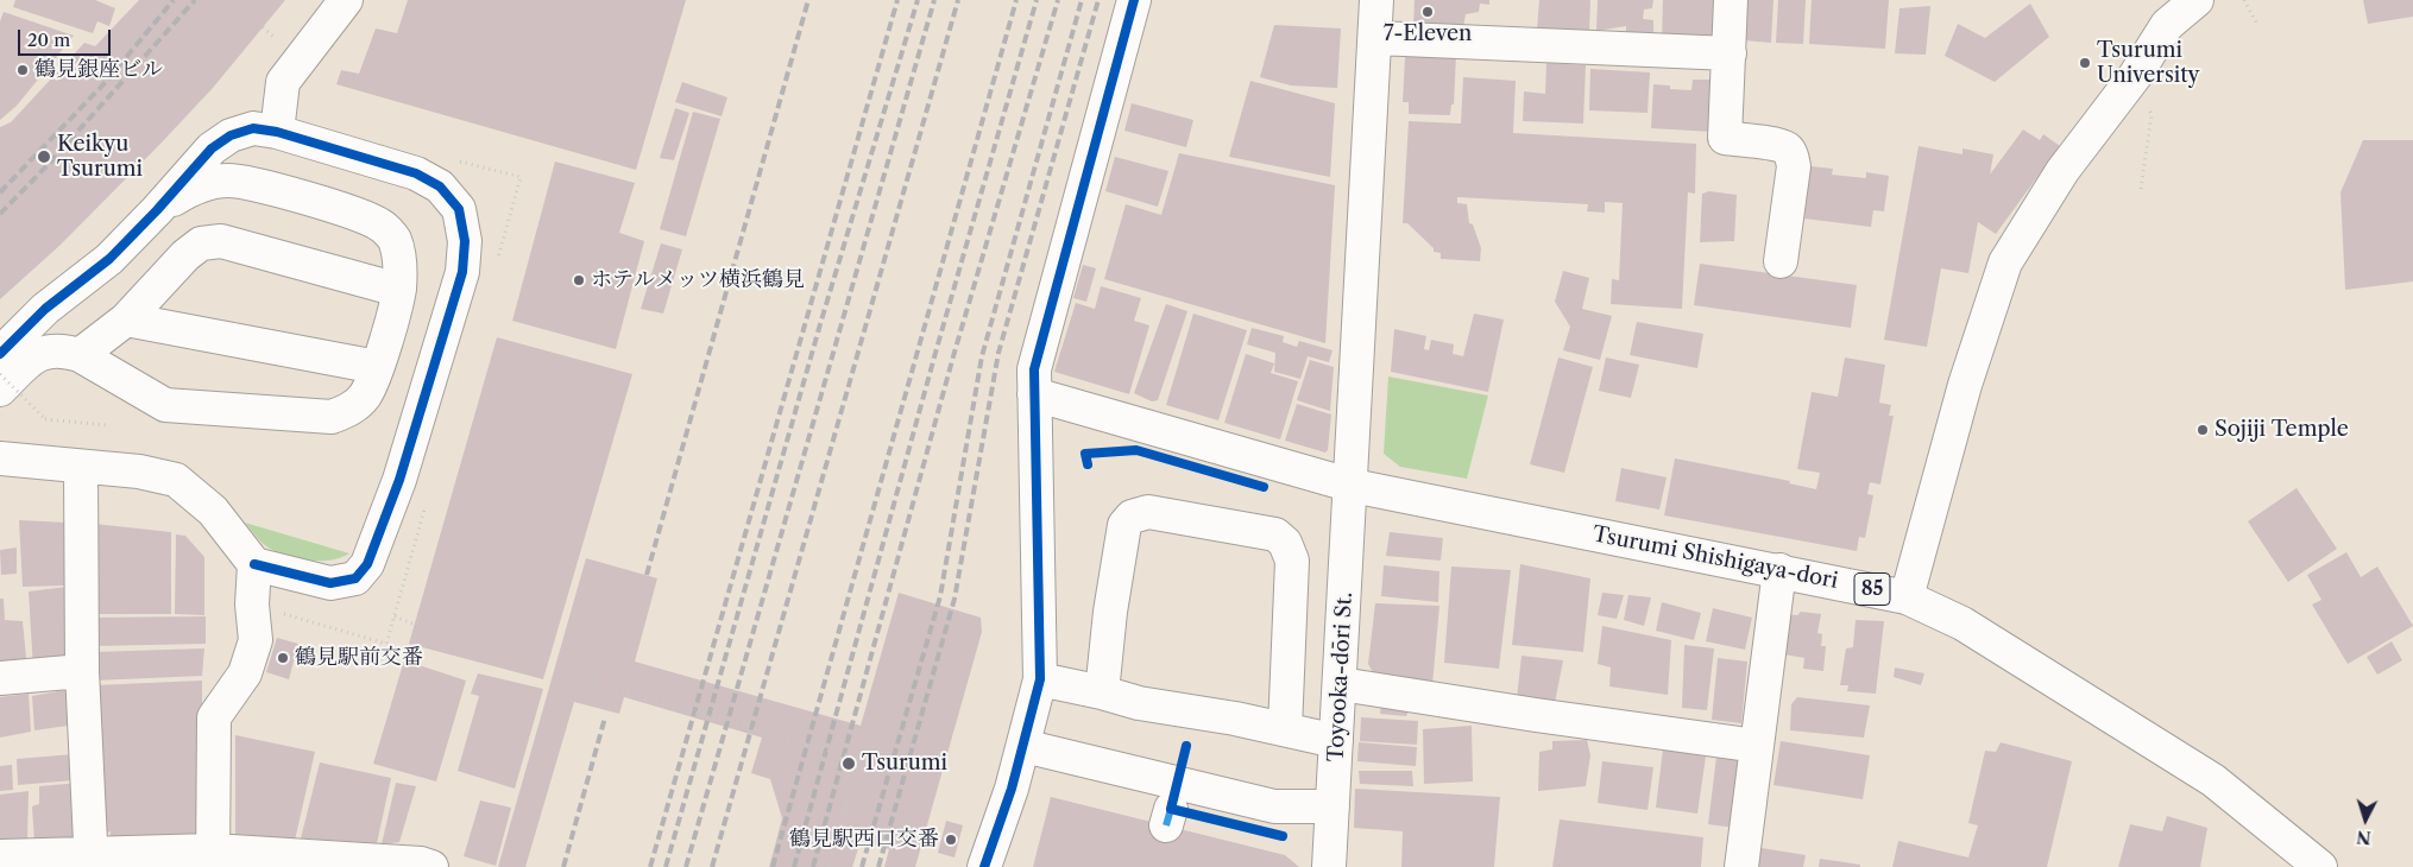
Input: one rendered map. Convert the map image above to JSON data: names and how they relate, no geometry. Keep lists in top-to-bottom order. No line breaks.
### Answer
{"streets":{"street":["Tsurumi Shishigaya-dori","85","Toyooka-dōri St."]},"crossings":[["Tsurumi Shishigaya-dori","Toyooka-dōri St."]],"places":["7-Eleven","Tsurumi University","鶴見銀座ビル","Keikyu Tsurumi","ホテルメッツ横浜鶴見","Sojiji Temple","鶴見駅前交番","Tsurumi","鶴見駅西口交番"],"scale_bar":"20 m","north":"bottom"}
